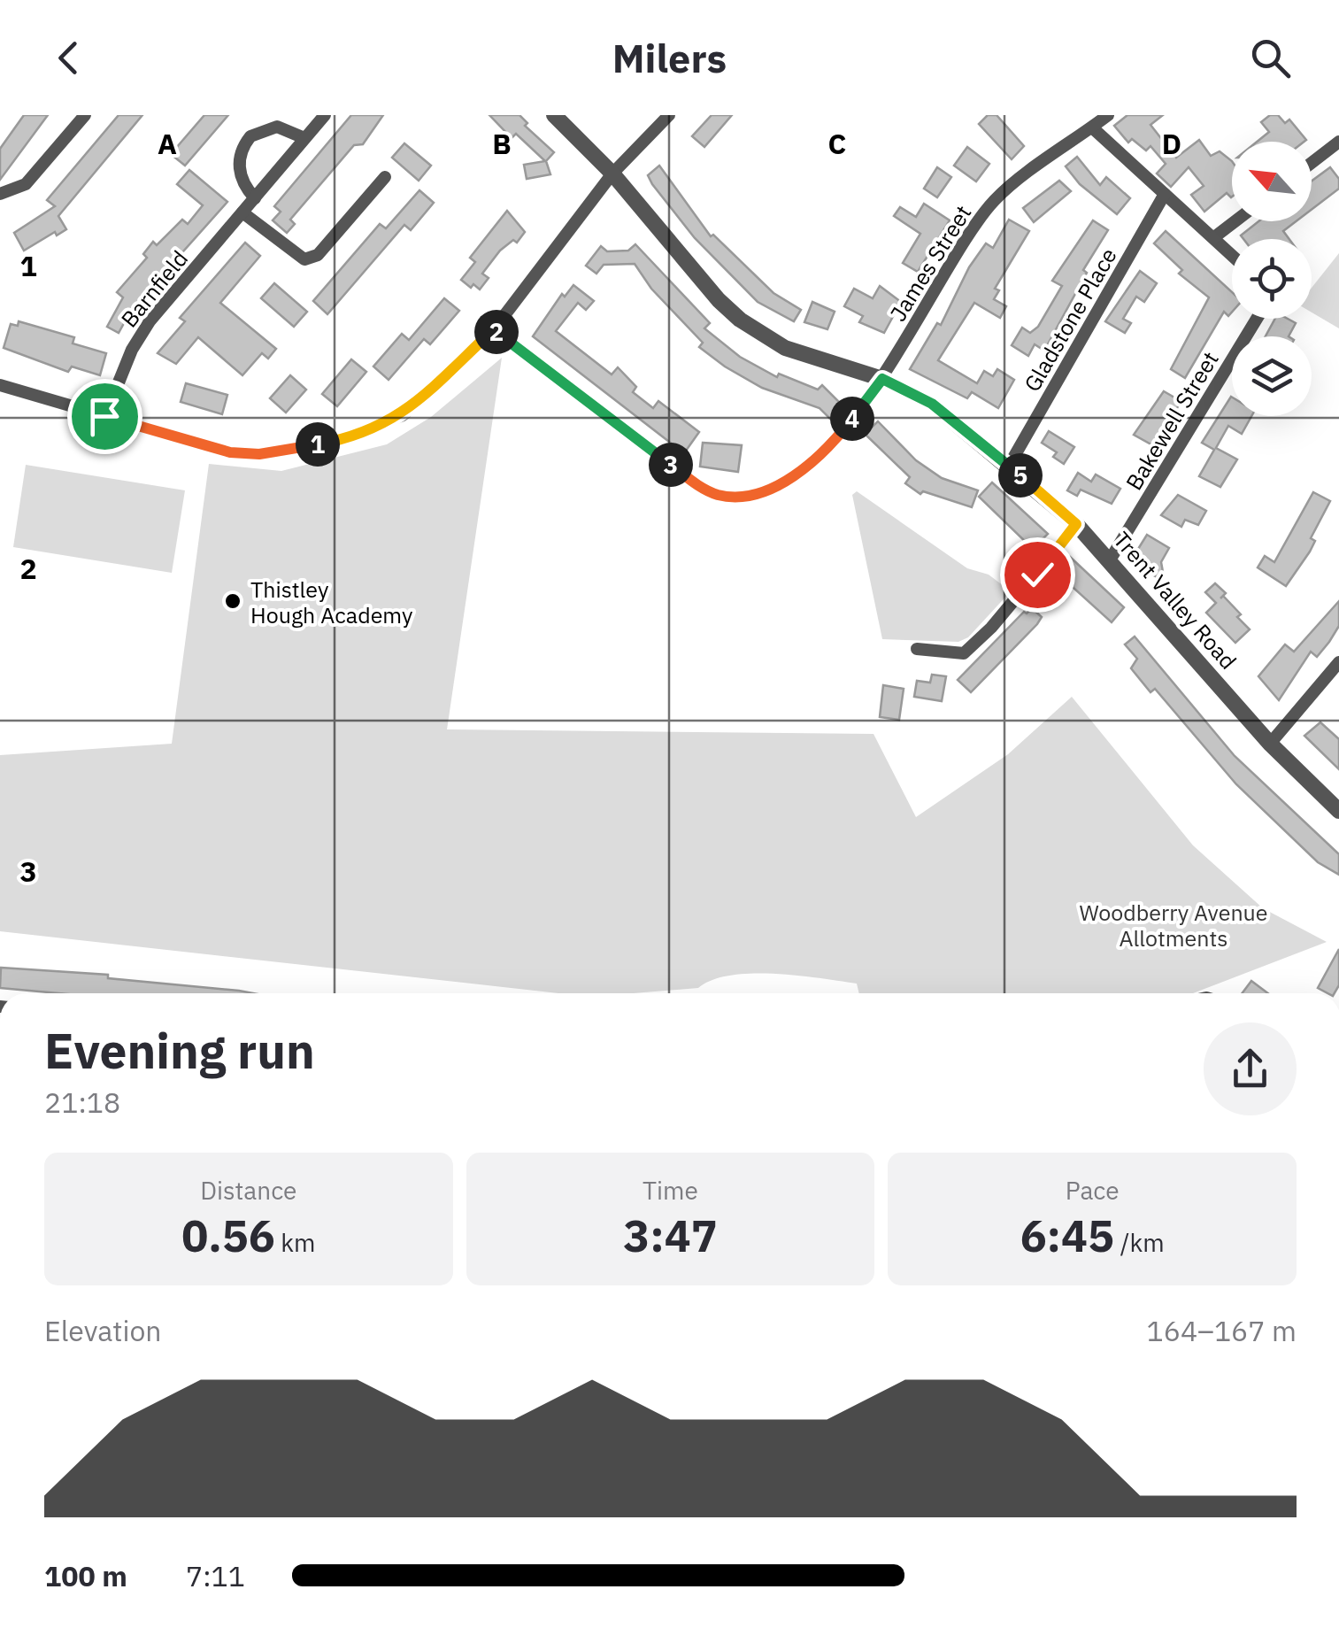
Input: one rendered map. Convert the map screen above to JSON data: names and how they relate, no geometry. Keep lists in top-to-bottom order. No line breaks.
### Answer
{"streets":{"street":["James Street","Barnfield","Gladstone Place","Bakewell Street","Trent Valley Road"]},"crossings":[["James Street","Trent Valley Road"],["Gladstone Place","Trent Valley Road"],["Bakewell Street","Trent Valley Road"]],"parks":["Woodberry Avenue Allotments"],"places":["Thistley Hough Academy"],"north":"top left","page":{"header":"Milers","pins":["2","4","1","3","5"],"heading":["Evening run","21:18"],"stats":[["Distance","0.56 km"],["Time","3:47"],["Pace","6:45 /km"]],"chart":["Elevation","164–167 m"],"list":[{"name":"100 m","note":"7:11"}]},"grid":{"columns":["A","B","C","D"],"rows":["1","2","3"]}}
